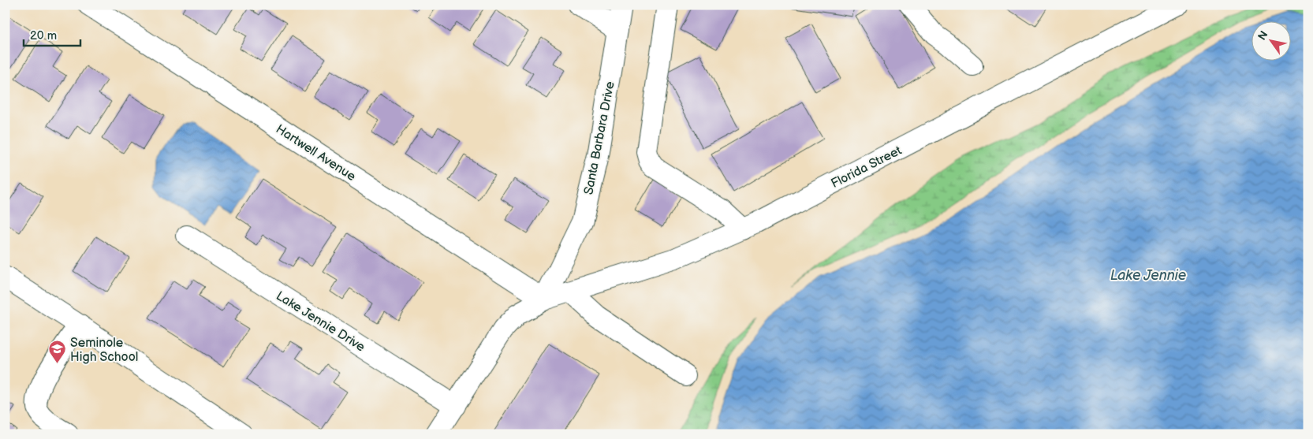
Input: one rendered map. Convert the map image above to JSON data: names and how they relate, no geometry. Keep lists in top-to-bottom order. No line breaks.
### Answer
{"streets":{"street":["Santa Barbara Drive","Hartwell Avenue","Florida Street","Lake Jennie Drive"]},"crossings":[["Santa Barbara Drive","Hartwell Avenue"],["Santa Barbara Drive","Florida Street"],["Hartwell Avenue","Florida Street"]],"water":["Lake Jennie"],"places":{"school or university":["Seminole High School"]},"scale_bar":"20 m","north":"top left"}
